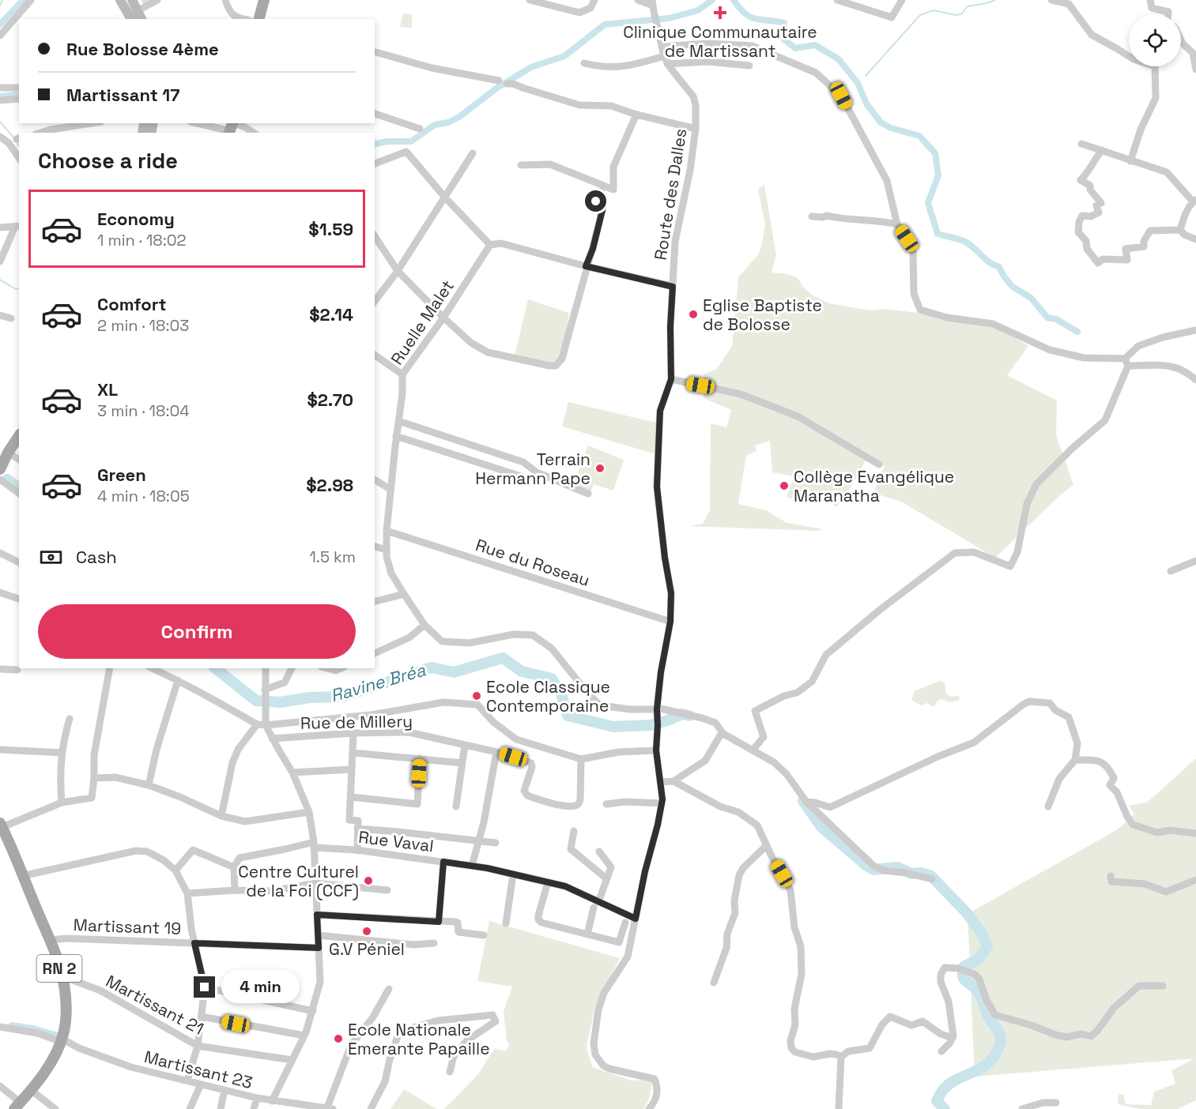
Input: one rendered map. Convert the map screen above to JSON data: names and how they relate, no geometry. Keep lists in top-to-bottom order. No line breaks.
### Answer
{"streets":{"main road":["RN 2"],"street":["Route des Dalles","Ruelle Malet","Rue du Roseau","Rue de Millery","Rue Vaval","Martissant 19","Martissant 21","Martissant 23"]},"crossings":[["Route des Dalles","Ruelle Malet"],["Route des Dalles","Rue du Roseau"],["Route des Dalles","Rue Vaval"],["Ruelle Malet","Rue du Roseau"],["Martissant 19","RN 2"],["RN 2","Martissant 21"],["RN 2","Martissant 23"]],"water":["Ravine Bréa"],"places":{"health":["Clinique Communautaire de Martissant"],"other":["Eglise Baptiste de Bolosse","Terrain Hermann Pape","Collège Evangélique Maranatha","Ecole Classique Contemporaine","Centre Culturel de la Foi (CCF)","G.V Péniel","Ecole Nationale Emerante Papaille"]},"page":{"banner":["Rue Bolosse 4ème","Martissant 17"],"heading":"Choose a ride","list":[{"name":"Economy","note":"1 min · 18:02","value":"$1.59"},{"name":"Comfort","note":"2 min · 18:03","value":"$2.14"},{"name":"XL","note":"3 min · 18:04","value":"$2.70"},{"name":"Green","note":"4 min · 18:05","value":"$2.98"}],"pay":["Cash","1.5 km"],"buttons":"Confirm","bubble":"4 min"}}
